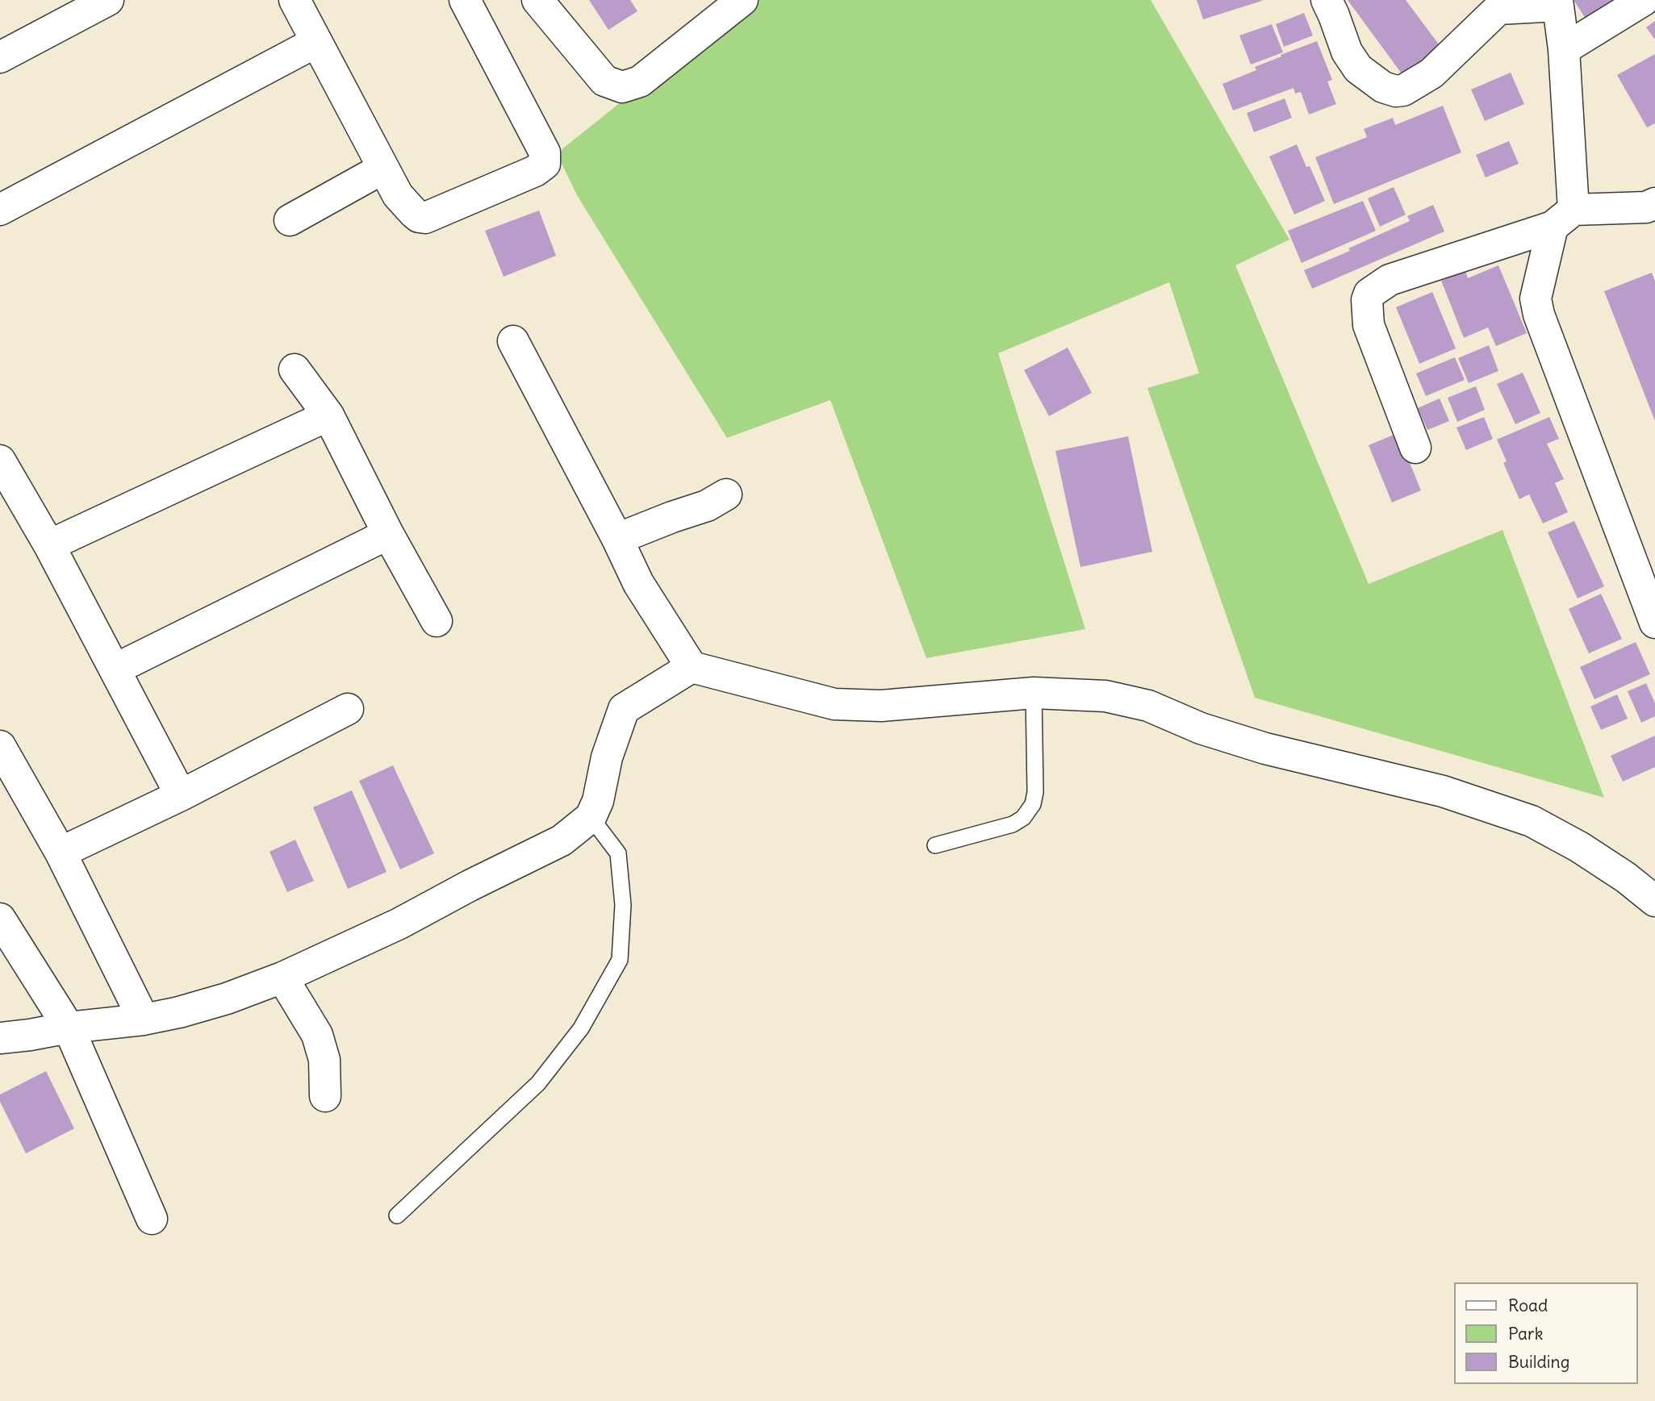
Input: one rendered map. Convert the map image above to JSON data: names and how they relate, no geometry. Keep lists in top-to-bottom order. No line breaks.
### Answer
{"legend":["Road","Park","Building"]}
